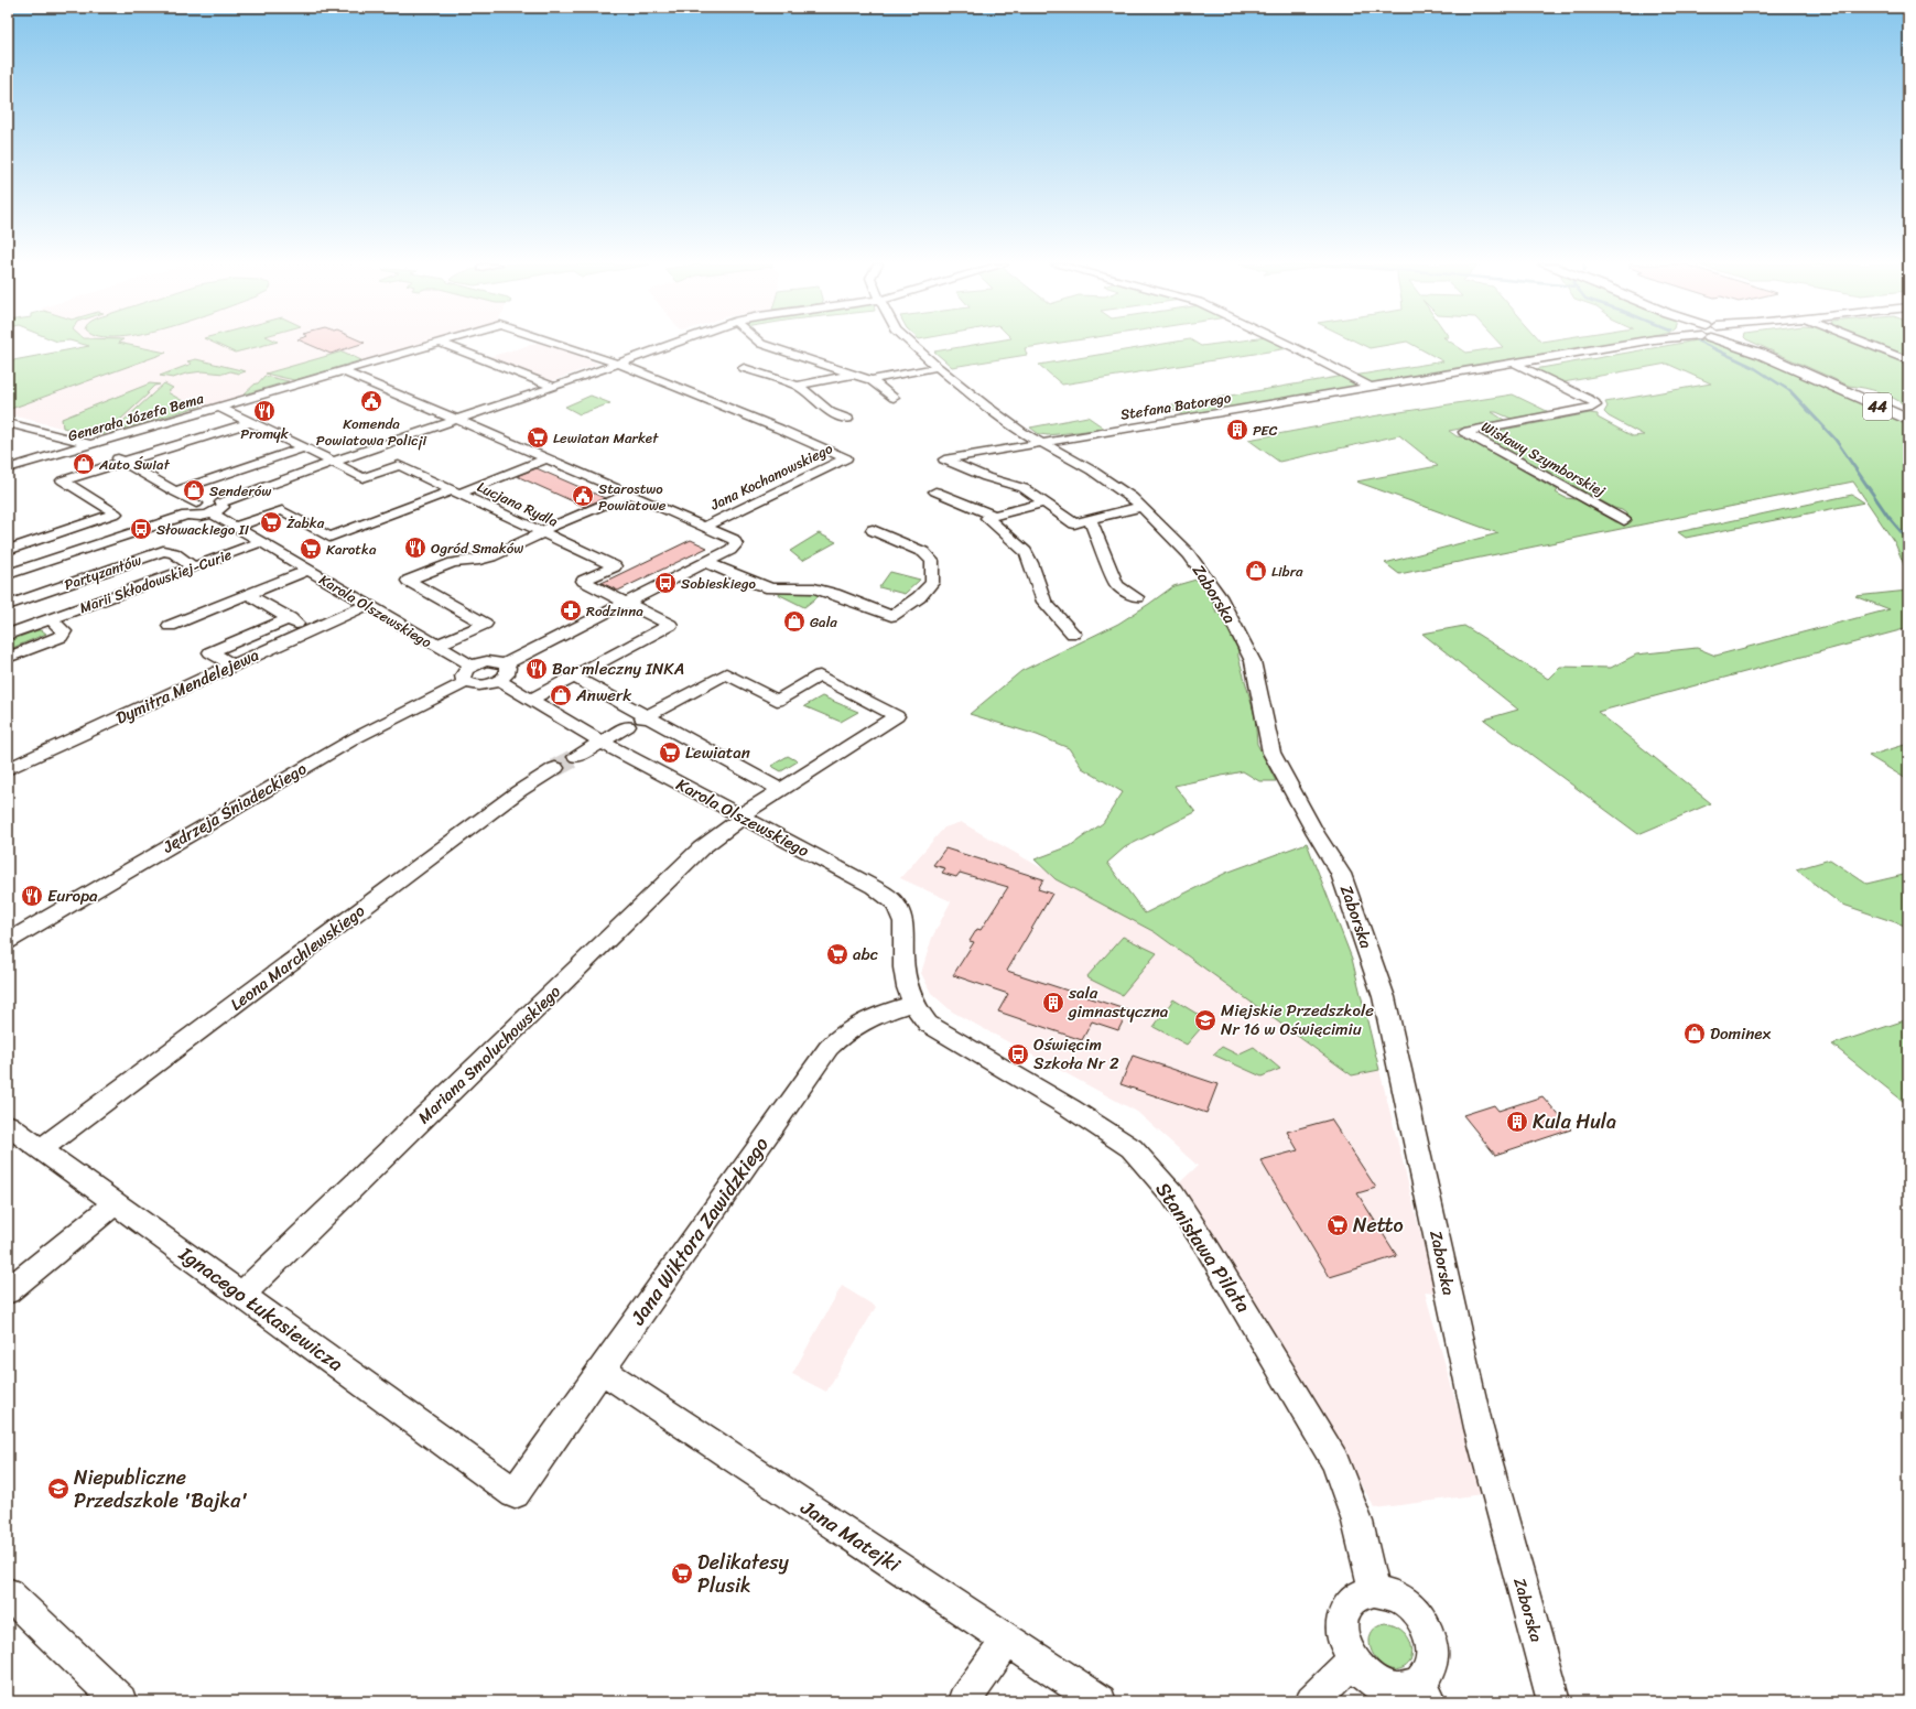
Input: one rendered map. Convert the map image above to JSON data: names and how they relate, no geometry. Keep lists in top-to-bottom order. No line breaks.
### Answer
{"streets":{"main road":["44"],"street":["Stefana Batorego","Generała Józefa Bema","Wisławy Szymborskiej","Jana Kochanowskiego","Lucjana Rydla","Partyzantów","Marii Skłodowskiej-Curie","Zaborska","Karola Olszewskiego","Dymitra Mendelejewa","Jędrzeja Śniadeckiego","Leona Marchlewskiego","Mariana Smoluchowskiego","Jana Wiktora Zawidzkiego","Stanisława Pilata","Ignacego Łukasiewicza","Jana Matejki"]},"crossings":[["Stefana Batorego","Wisławy Szymborskiej"],["Stefana Batorego","Zaborska"],["Generała Józefa Bema","Jana Kochanowskiego"],["Generała Józefa Bema","Lucjana Rydla"],["Partyzantów","Marii Skłodowskiej-Curie"],["Marii Skłodowskiej-Curie","Karola Olszewskiego"],["Karola Olszewskiego","Dymitra Mendelejewa"],["Karola Olszewskiego","Jędrzeja Śniadeckiego"],["Karola Olszewskiego","Mariana Smoluchowskiego"],["Karola Olszewskiego","Jana Wiktora Zawidzkiego"],["Karola Olszewskiego","Stanisława Pilata"],["Leona Marchlewskiego","Ignacego Łukasiewicza"],["Mariana Smoluchowskiego","Ignacego Łukasiewicza"],["Jana Wiktora Zawidzkiego","Stanisława Pilata"],["Jana Wiktora Zawidzkiego","Ignacego Łukasiewicza"],["Jana Wiktora Zawidzkiego","Jana Matejki"]],"places":{"public building":["Komenda Powiatowa Policji","Starostwo Powiatowe"],"restaurant":["Promyk","Ogród Smaków","Bar mleczny INKA","Europa"],"building":["PEC","sala gimnastyczna","Kula Hula"],"supermarket":["Lewiatan Market","Żabka","Karotka","Lewiatan","abc","Netto","Delikatesy Plusik"],"shop":["Auto Świat","Senderów","Libra","Gala","Anwerk","Dominex"],"bus stop":["Słowackiego II","Sobieskiego","Oświęcim Szkoła Nr 2"],"pharmacy":["Rodzinna"],"school or university":["Miejskie Przedszkole Nr 16 w Oświęcimiu","Niepubliczne Przedszkole 'Bajka'"]}}
